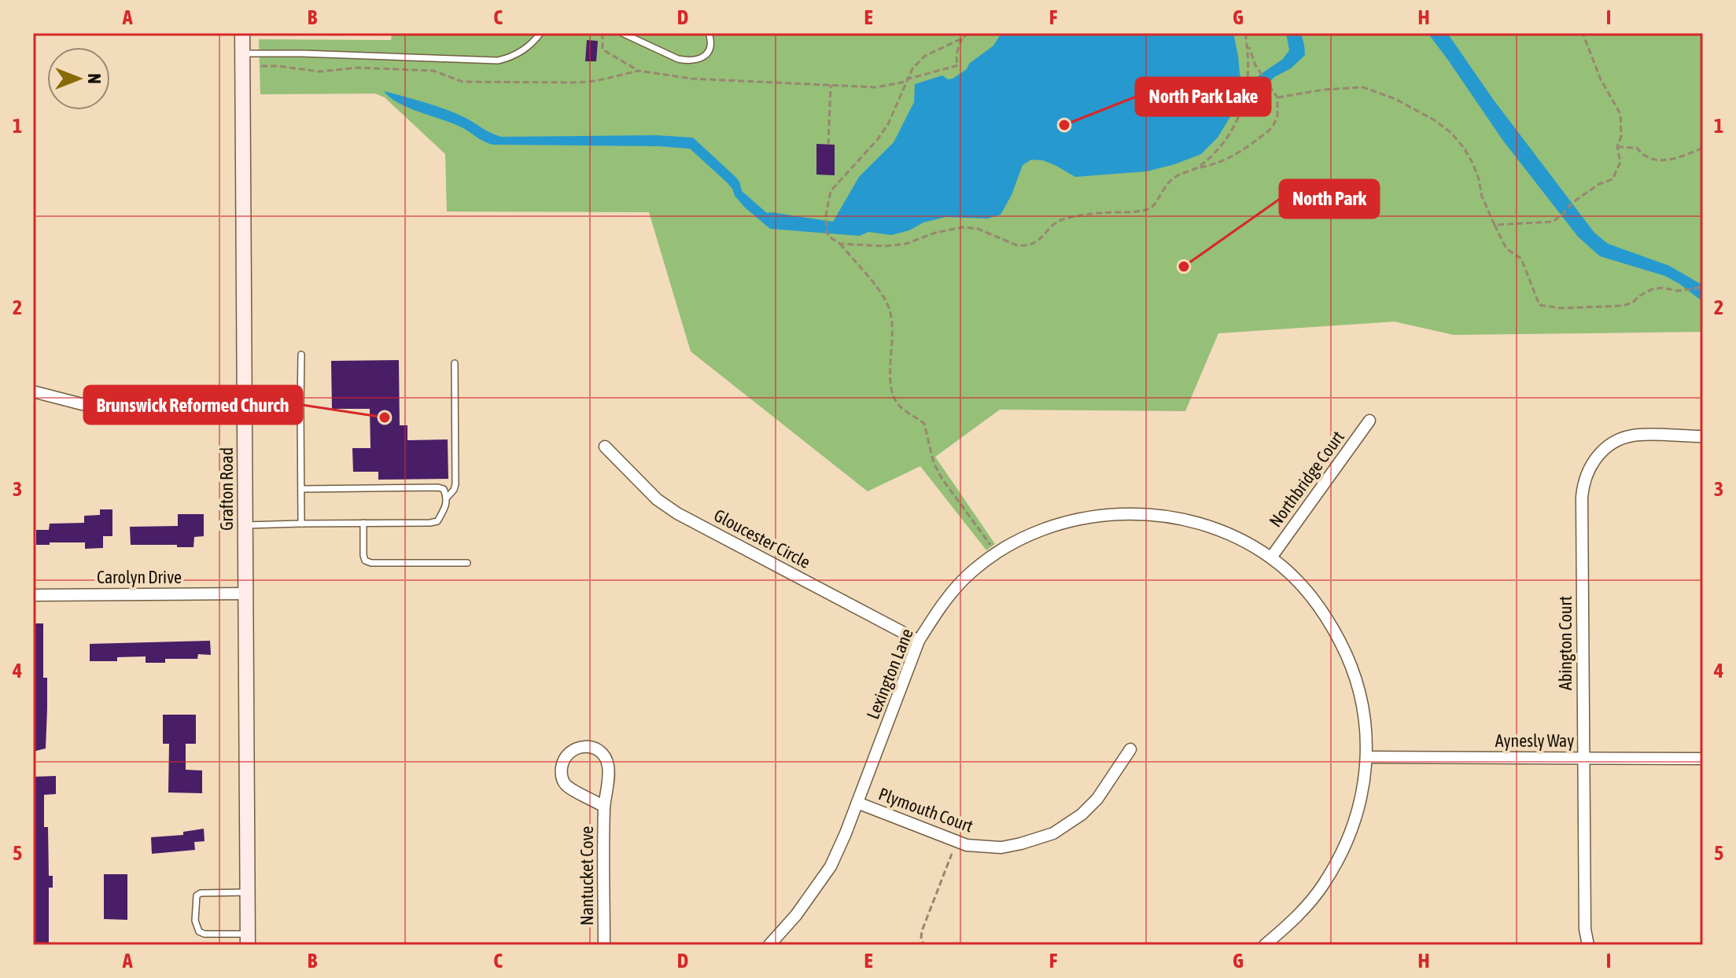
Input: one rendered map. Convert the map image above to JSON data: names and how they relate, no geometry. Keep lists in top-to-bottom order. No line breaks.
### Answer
{"streets":{"street":["Northbridge Court","Grafton Road","Gloucester Circle","Carolyn Drive","Abington Court","Lexington Lane","Aynesly Way","Plymouth Court","Nantucket Cove"]},"crossings":[["Northbridge Court","Lexington Lane"],["Grafton Road","Carolyn Drive"],["Gloucester Circle","Lexington Lane"],["Abington Court","Aynesly Way"],["Lexington Lane","Aynesly Way"],["Lexington Lane","Plymouth Court"]],"places":["North Park Lake","North Park","Brunswick Reformed Church"],"north":"right","grid":{"columns":["A","B","C","D","E","F","G","H","I"],"rows":["1","2","3","4","5"]}}
